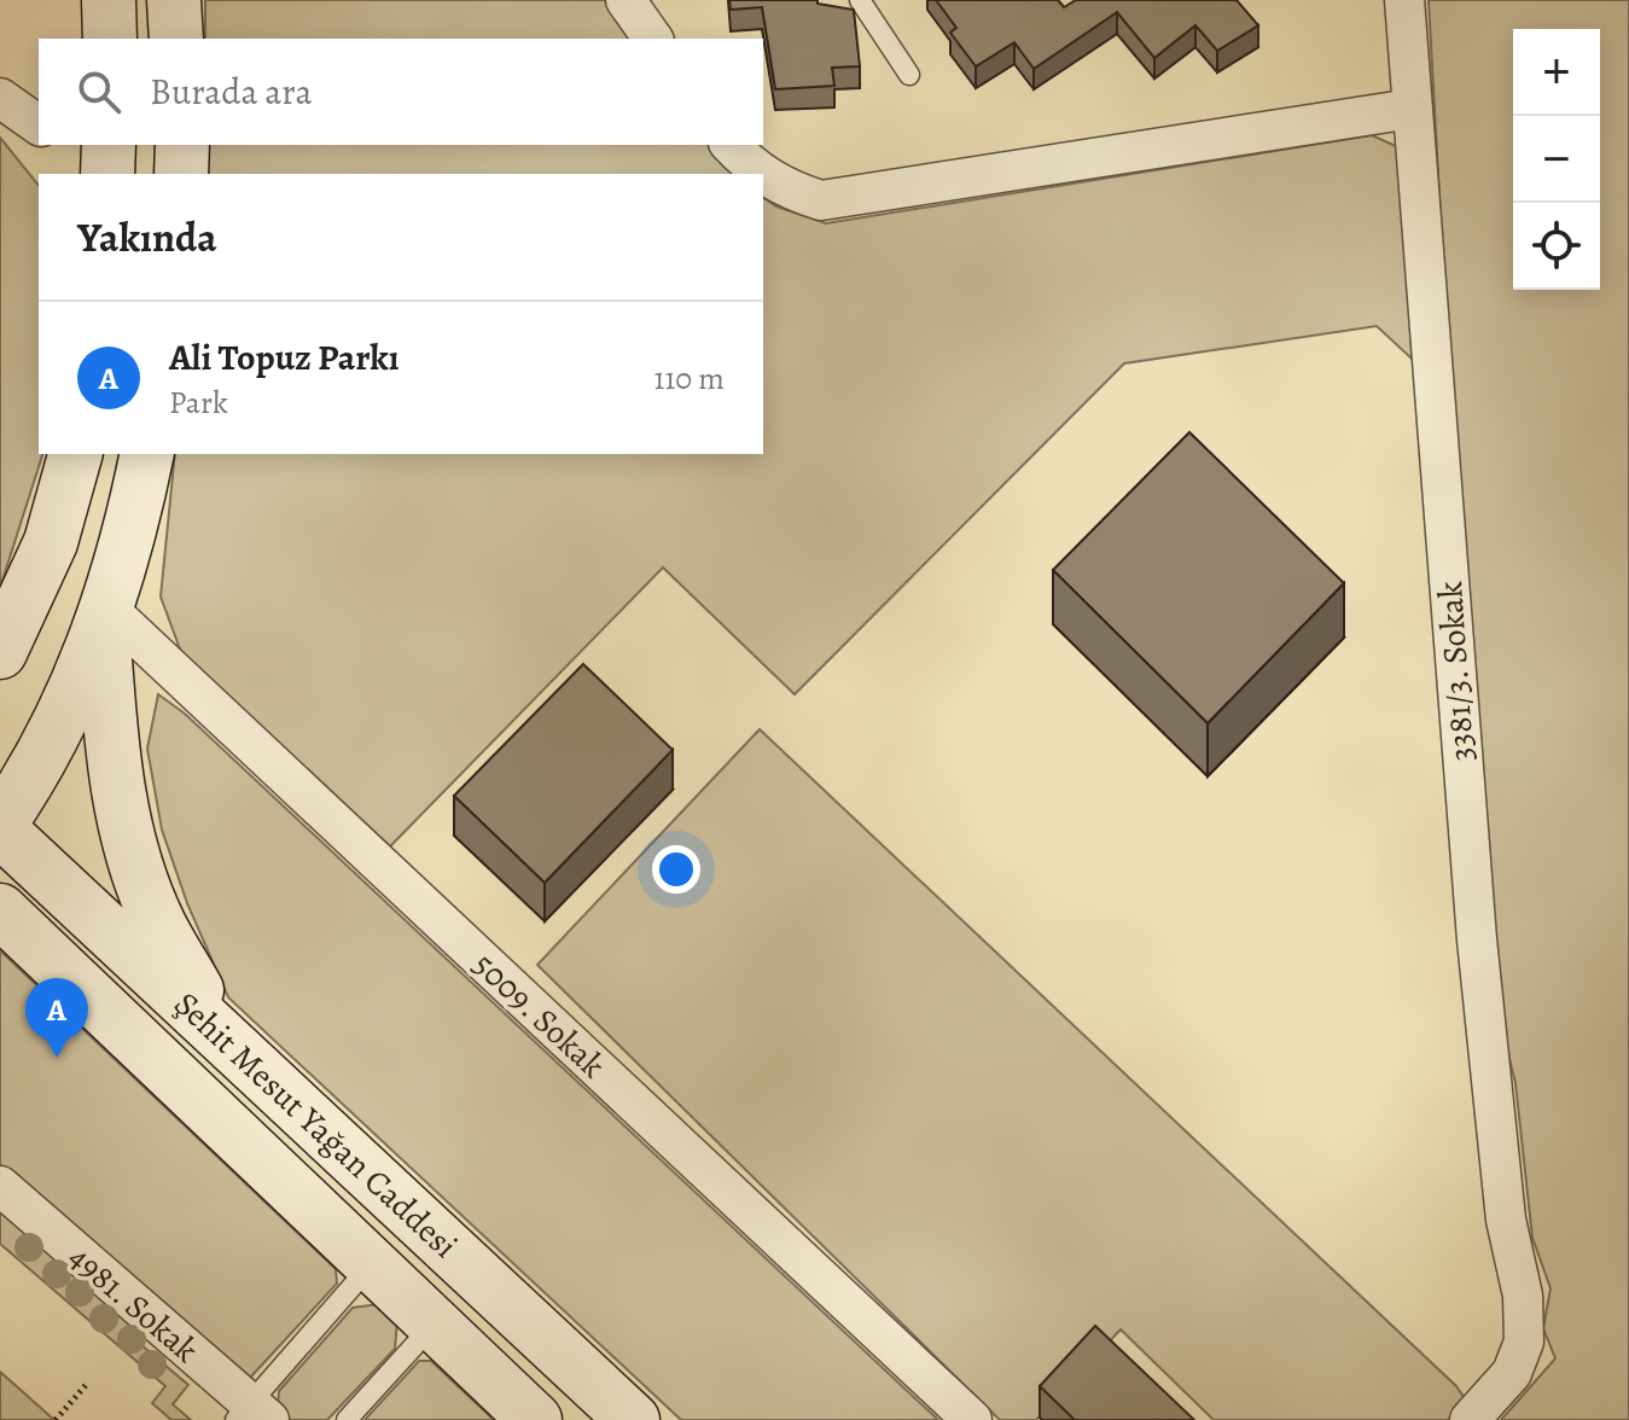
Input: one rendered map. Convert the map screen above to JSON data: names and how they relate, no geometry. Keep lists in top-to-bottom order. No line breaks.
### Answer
{"streets":{"main road":["Şehit Mesut Yağan Caddesi"],"street":["3381/3. Sokak","5009. Sokak","4981. Sokak"]},"page":{"map_buttons":["+","−"],"search":"Burada ara","heading":"Yakında","list":[{"mark":"A","name":"Ali Topuz Parkı","note":"Park","value":"110 m"}],"pins":"A"}}
